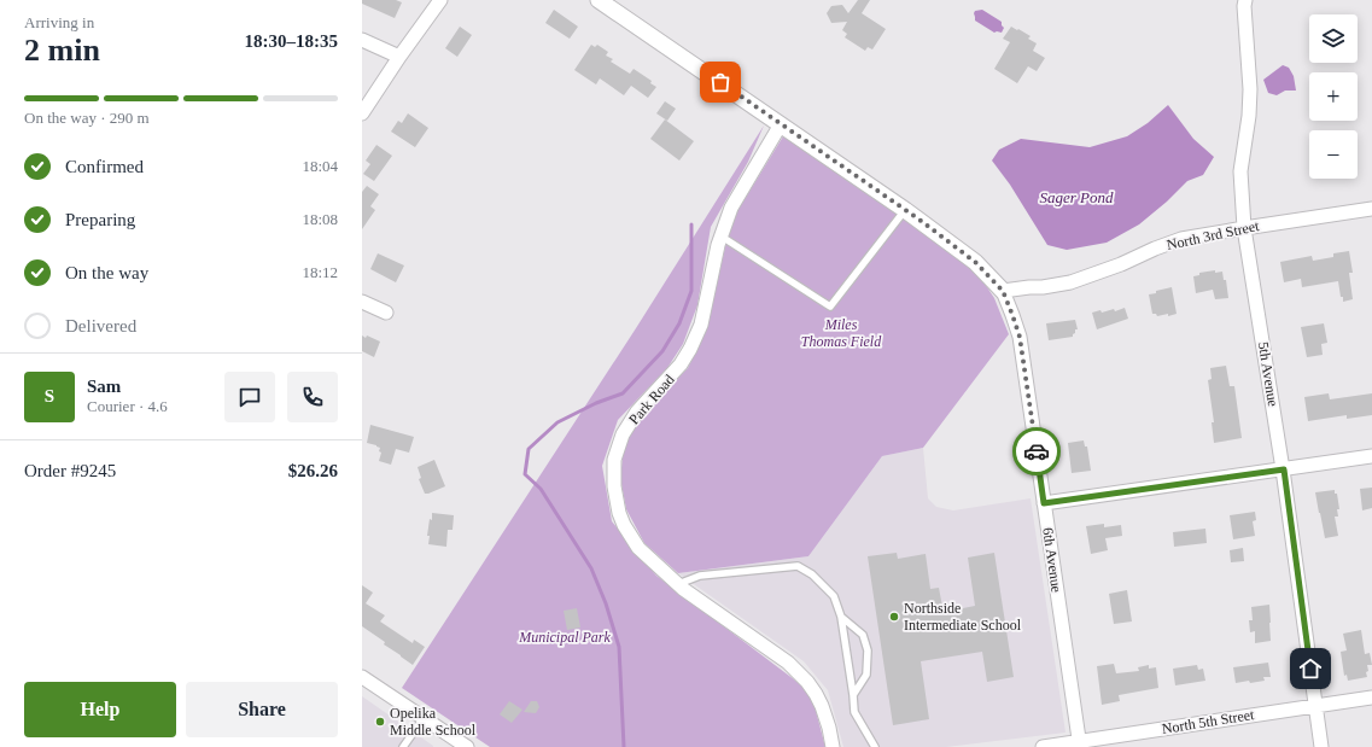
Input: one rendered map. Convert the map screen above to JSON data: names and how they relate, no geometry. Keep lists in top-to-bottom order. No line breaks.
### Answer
{"streets":{"street":["North 3rd Street","5th Avenue","Park Road","6th Avenue","North 5th Street"]},"crossings":[["North 3rd Street","5th Avenue"],["North 3rd Street","6th Avenue"],["5th Avenue","North 5th Street"],["6th Avenue","North 5th Street"]],"water":["Sager Pond"],"parks":["Miles Thomas Field","Municipal Park"],"places":["Northside Intermediate School","Opelika Middle School"],"page":{"heading":["2 min","Arriving in","18:30–18:35"],"panel":["Sam","Courier · 4.6","Order #9245","$26.26"],"map_buttons":["+","−"],"bar":"On the way · 290 m","list":[["Confirmed","18:04"],["Preparing","18:08"],["On the way","18:12"],"Delivered"],"round":"S","buttons":["Help","Share"]}}
